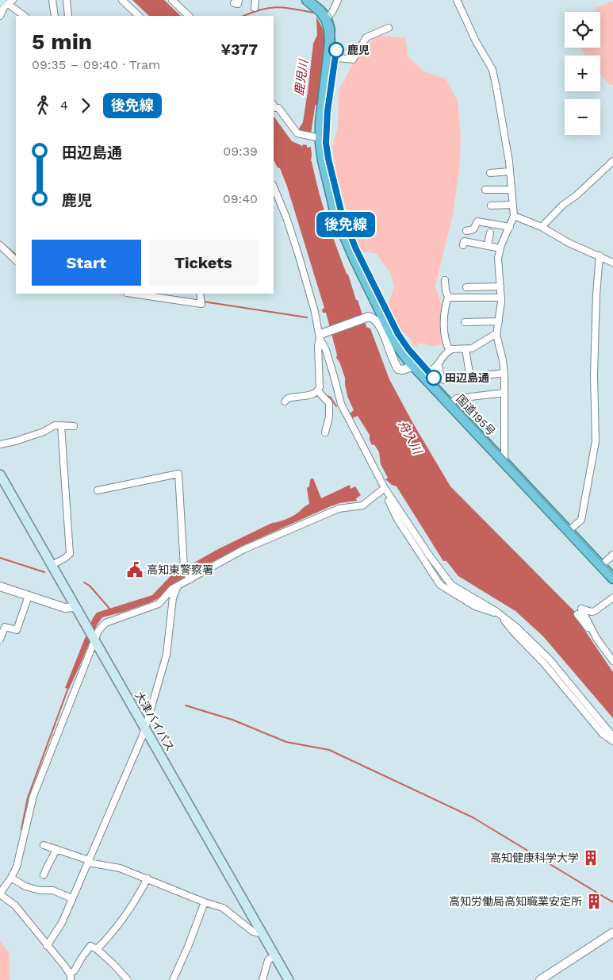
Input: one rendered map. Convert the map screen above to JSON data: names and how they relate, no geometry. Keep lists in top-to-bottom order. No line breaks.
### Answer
{"streets":{"highway":["国道195号"],"main road":["大津バイパス"]},"water":["鹿児川","舟入川"],"places":{"other":["鹿児","田辺島通"],"public building":["高知東警察署"],"building":["高知健康科学大学","高知労働局高知職業安定所"]},"lines":["tram line 後免線"],"page":{"on_map":"後免線","map_buttons":["+","−"],"heading":["5 min","09:35 – 09:40 · Tram","¥377"],"legs":["4","後免線"],"list":[{"name":"田辺島通","value":"09:39"},{"name":"鹿児","value":"09:40"}],"buttons":["Start","Tickets"]}}
